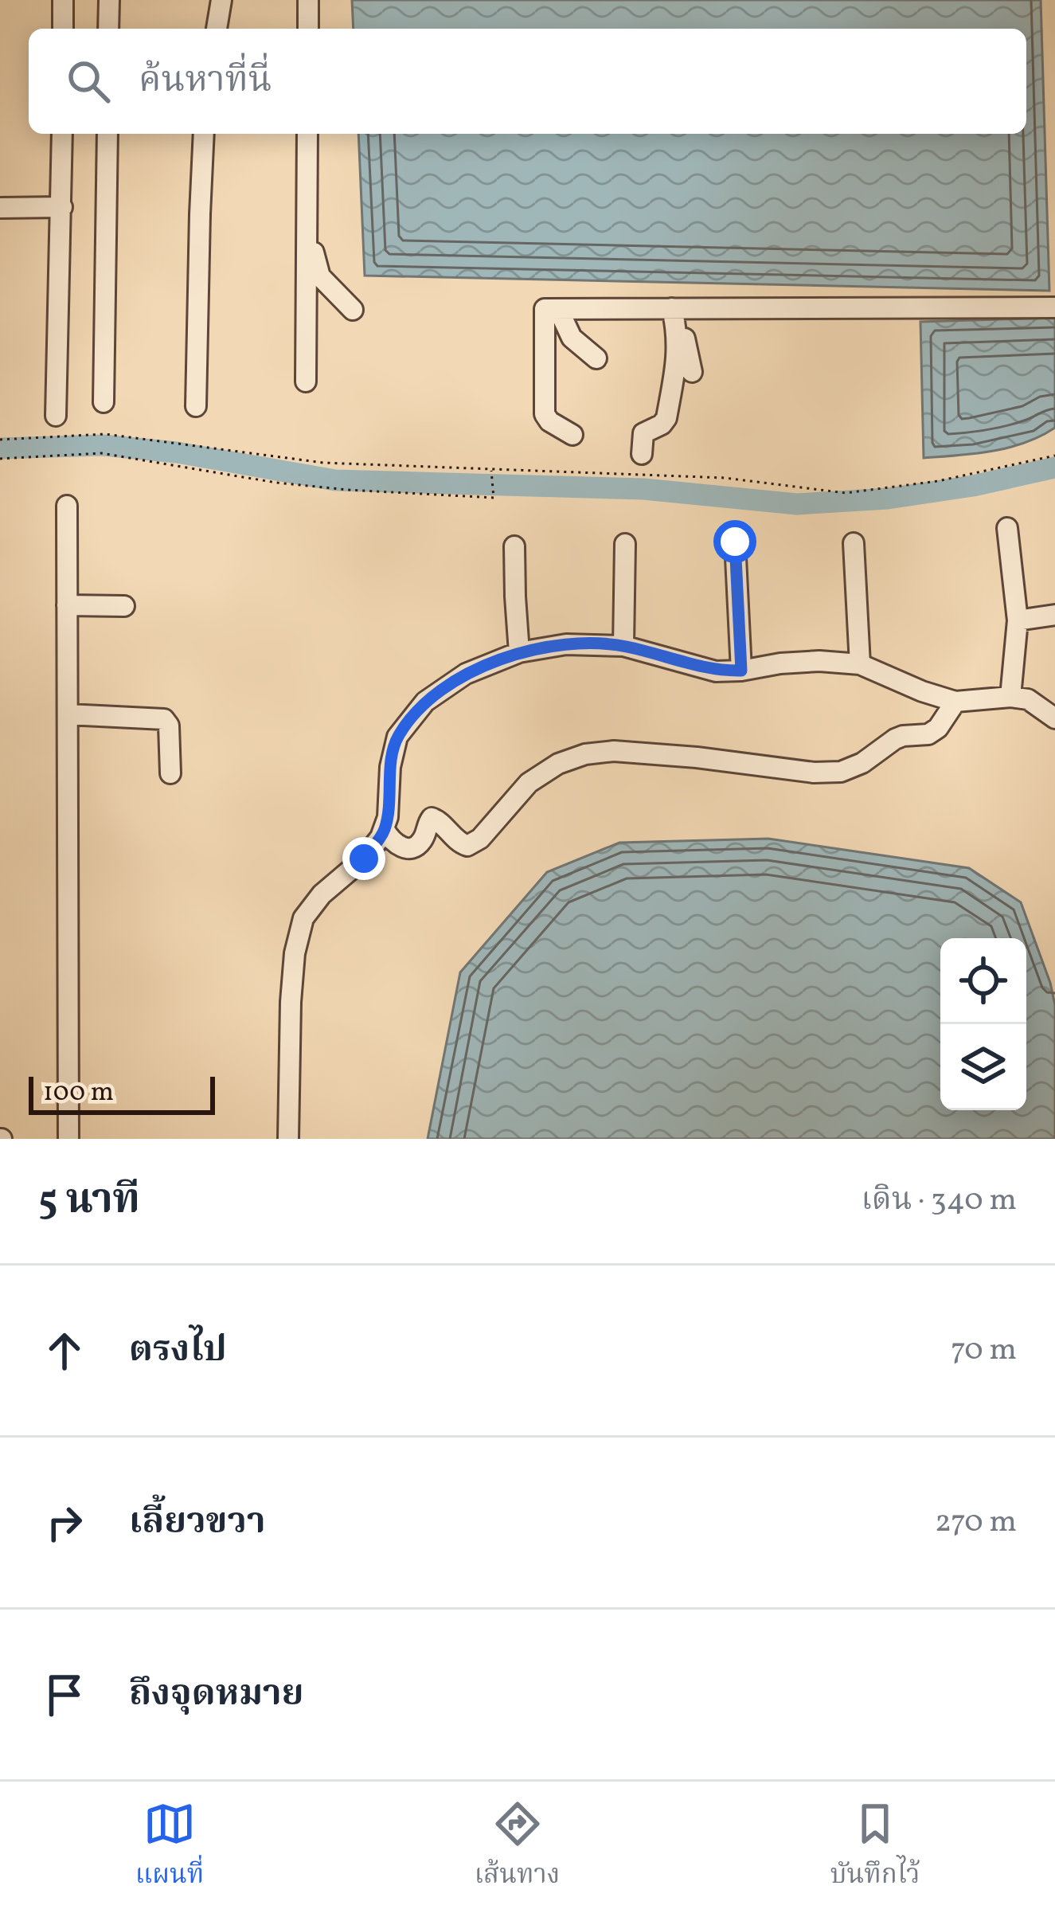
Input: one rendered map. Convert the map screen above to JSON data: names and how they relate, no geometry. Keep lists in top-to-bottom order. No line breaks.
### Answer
{"scale_bar":"100 m","page":{"search":"ค้นหาที่นี่","scale":"100 m","heading":["5 นาที","เดิน · 340 m"],"list":[["ตรงไป","70 m"],["เลี้ยวขวา","270 m"],"ถึงจุดหมาย"],"nav":["แผนที่","เส้นทาง","บันทึกไว้"]}}
